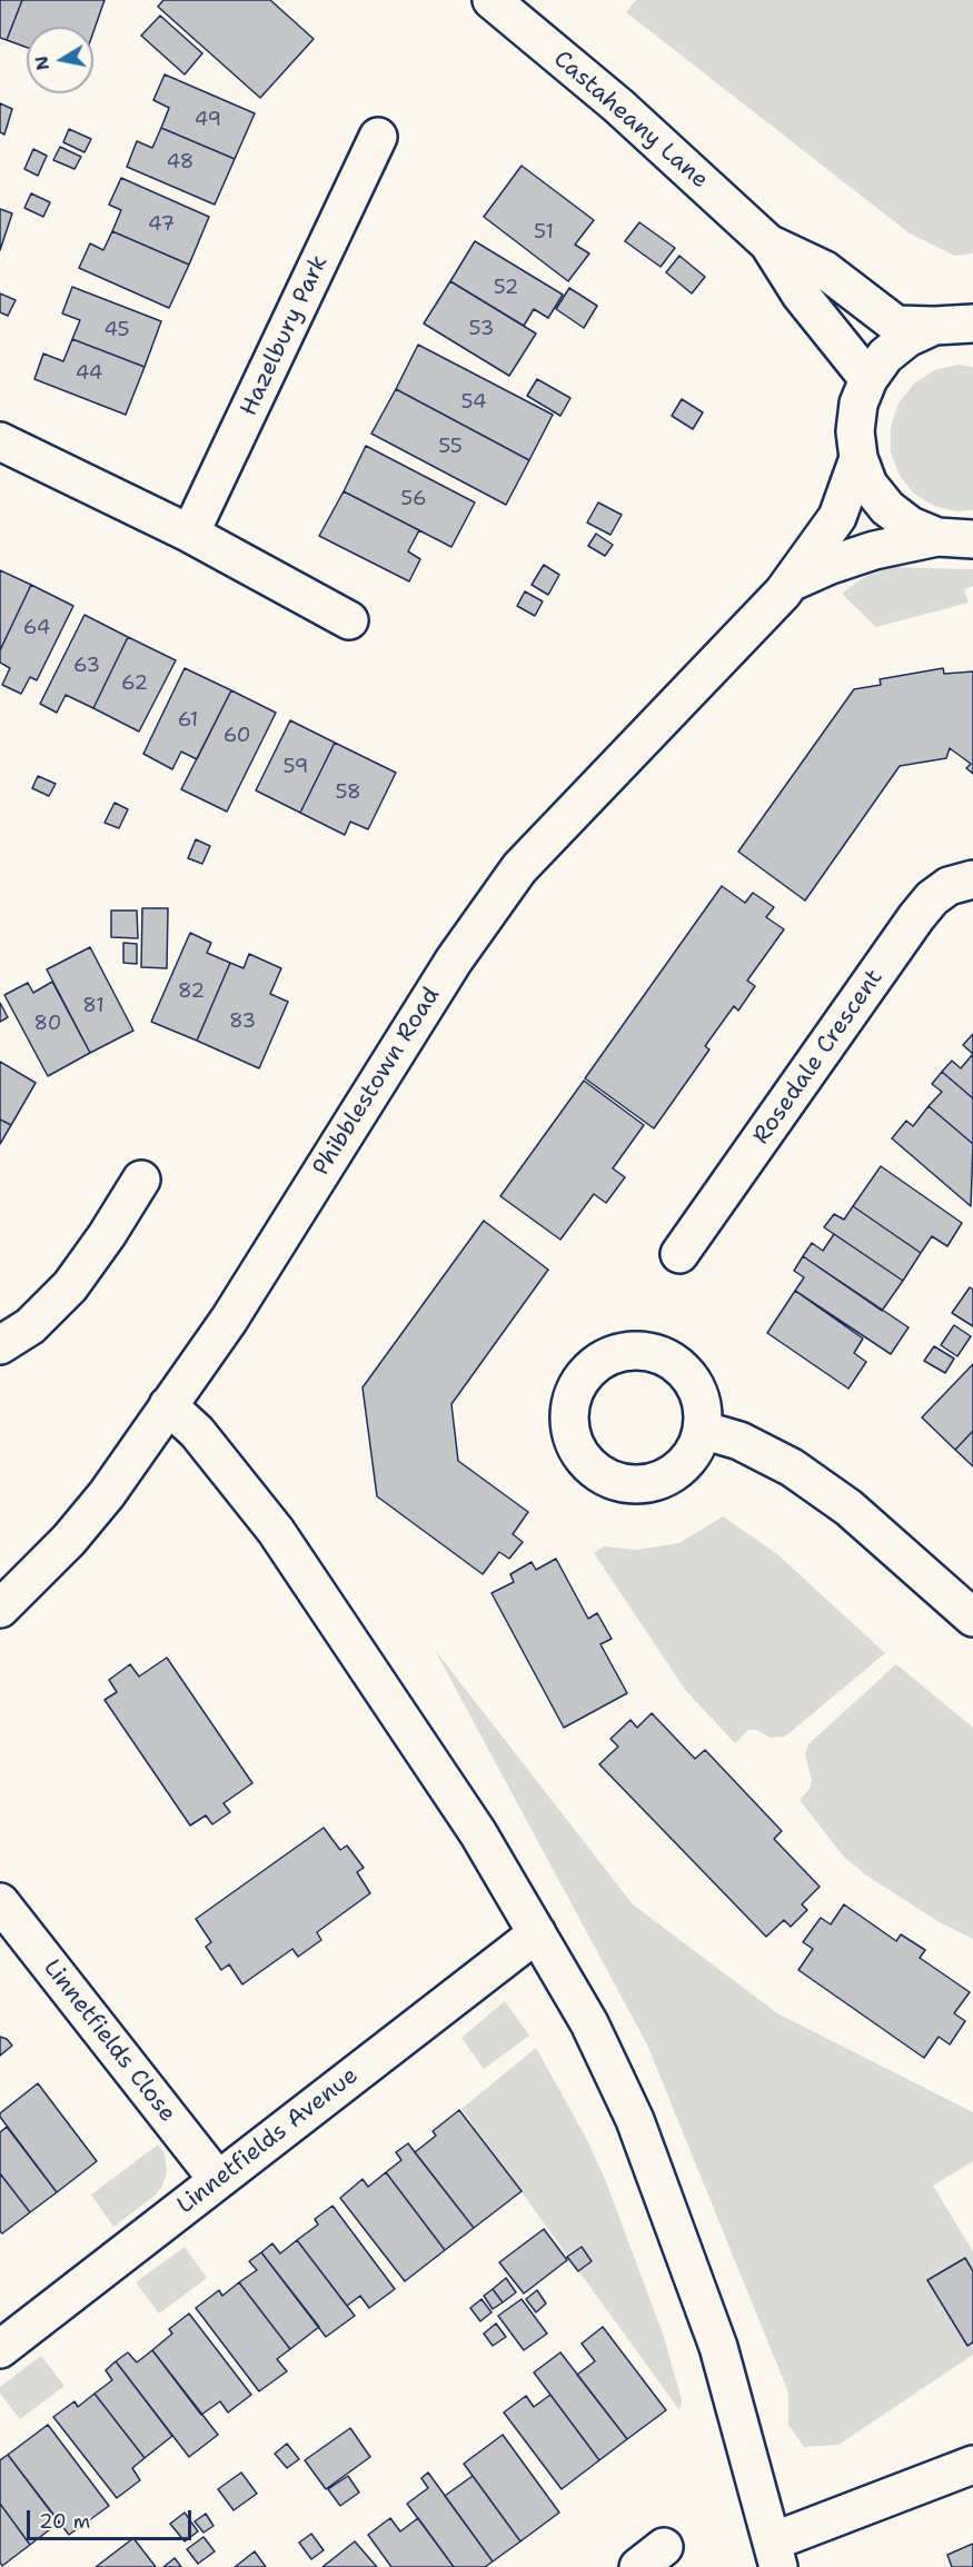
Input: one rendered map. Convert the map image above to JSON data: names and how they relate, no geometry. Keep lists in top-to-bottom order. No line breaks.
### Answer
{"streets":{"street":["Castaheany Lane","Hazelbury Park","Rosedale Crescent","Phibblestown Road","Linnetfields Close","Linnetfields Avenue"]},"crossings":[["Linnetfields Close","Linnetfields Avenue"]],"house_numbers":["49","48","47","51","52","53","45","44","54","55","56","64","63","62","61","60","59","58","82","81","83","80"],"scale_bar":"20 m","north":"left"}
